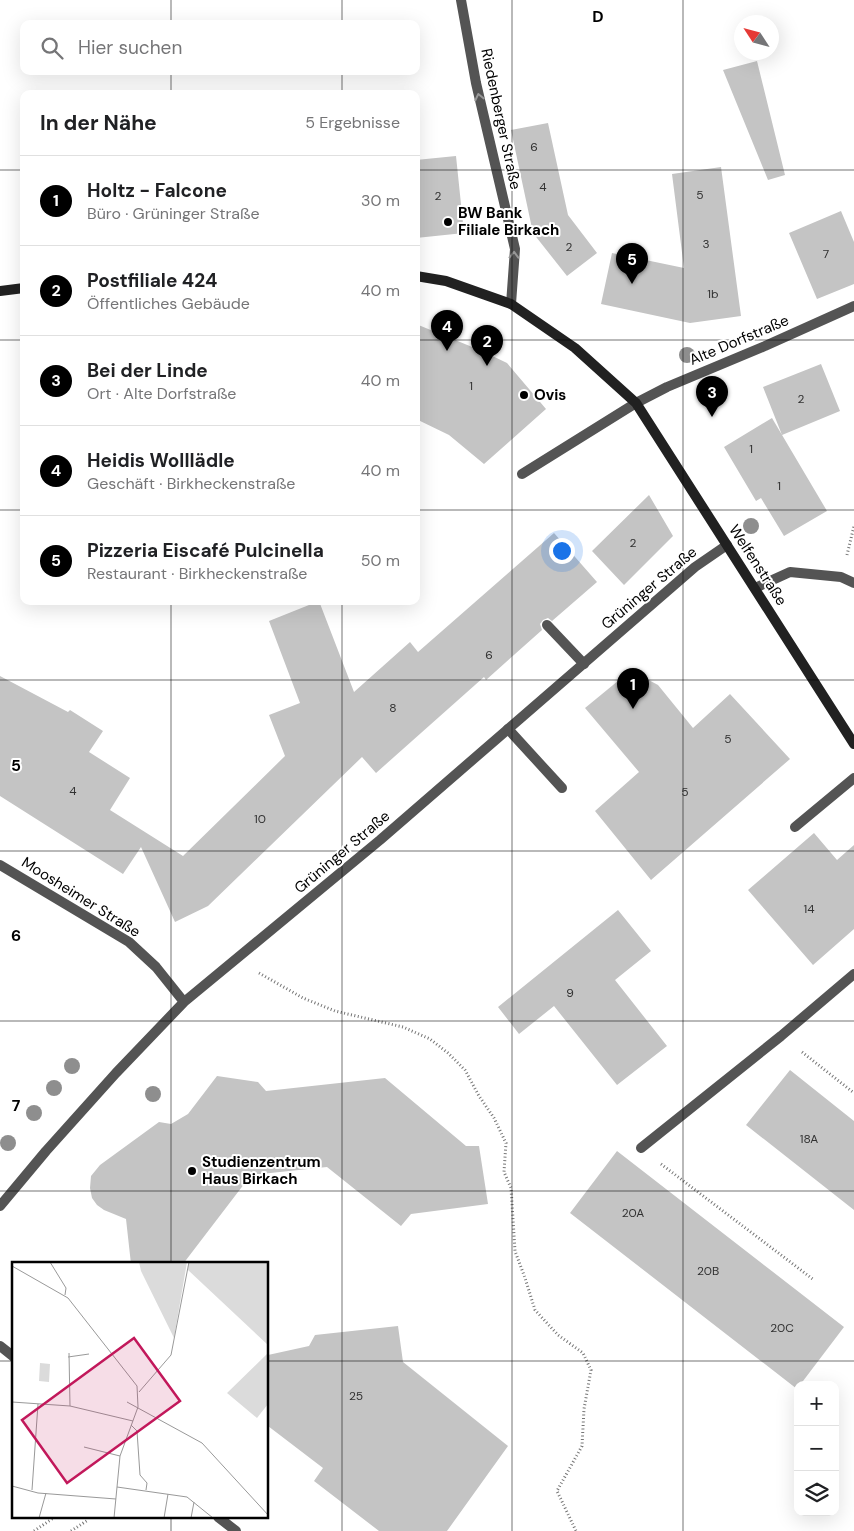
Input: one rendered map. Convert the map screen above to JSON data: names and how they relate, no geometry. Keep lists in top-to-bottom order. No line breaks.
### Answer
{"streets":{"street":["Riedenberger Straße","Alte Dorfstraße","Welfenstraße","Grüninger Straße","Moosheimer Straße"]},"crossings":[["Riedenberger Straße","Welfenstraße"],["Alte Dorfstraße","Welfenstraße"],["Welfenstraße","Grüninger Straße"],["Grüninger Straße","Moosheimer Straße"]],"one_way":["Riedenberger Straße"],"places":["BW Bank Filiale Birkach","Ovis","Studienzentrum Haus Birkach"],"house_numbers":["6","4","5","2","3","2","7","1b","1","2","1","1","2","6","8","5","4","5","10","14","9","18A","20A","20B","20C","25"],"north":"top left","page":{"search":"Hier suchen","heading":["In der Nähe","5 Ergebnisse"],"list":[{"mark":"1","name":"Holtz - Falcone","note":"Büro · Grüninger Straße","value":"30 m"},{"mark":"2","name":"Postfiliale 424","note":"Öffentliches Gebäude","value":"40 m"},{"mark":"3","name":"Bei der Linde","note":"Ort · Alte Dorfstraße","value":"40 m"},{"mark":"4","name":"Heidis Wolllädle","note":"Geschäft · Birkheckenstraße","value":"40 m"},{"mark":"5","name":"Pizzeria Eiscafé Pulcinella","note":"Restaurant · Birkheckenstraße","value":"50 m"}],"pins":["5","4","2","3","1"],"map_buttons":["+","−"]},"grid":{"columns":["D"],"rows":["5","6","7"]}}
